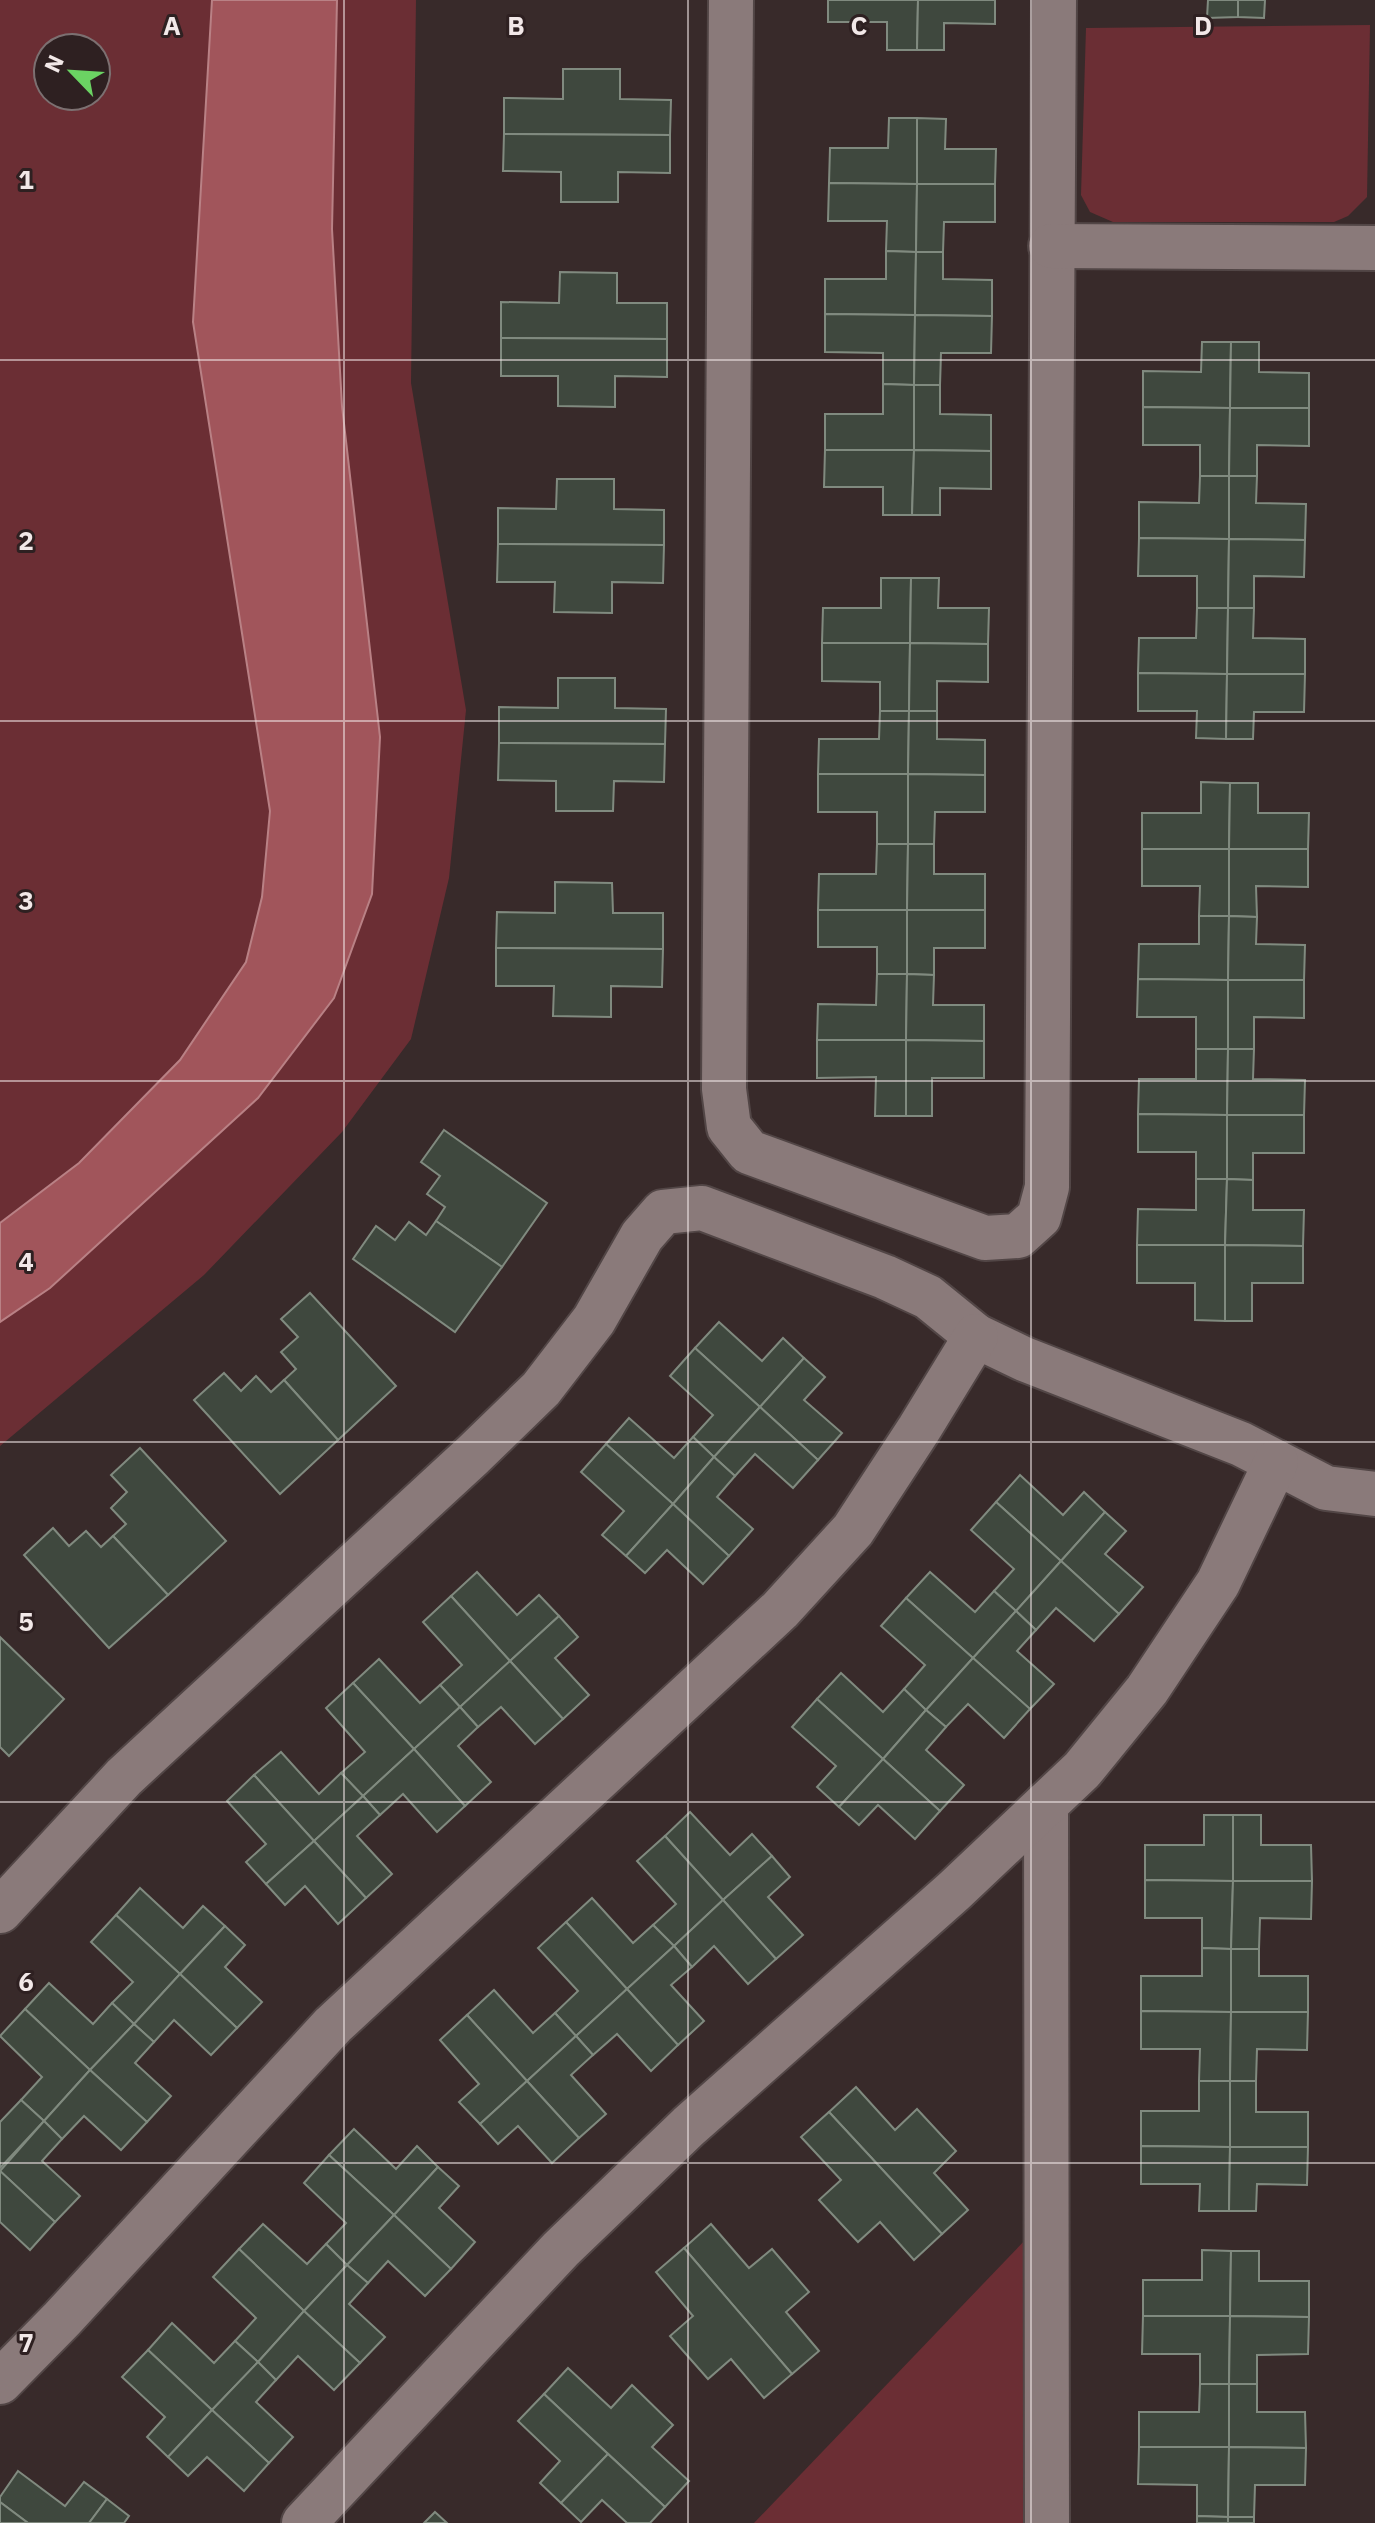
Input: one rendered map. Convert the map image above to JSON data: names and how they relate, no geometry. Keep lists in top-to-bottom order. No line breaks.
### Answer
{"north":"top left","grid":{"columns":["A","B","C","D"],"rows":["1","2","3","4","5","6","7"]}}
